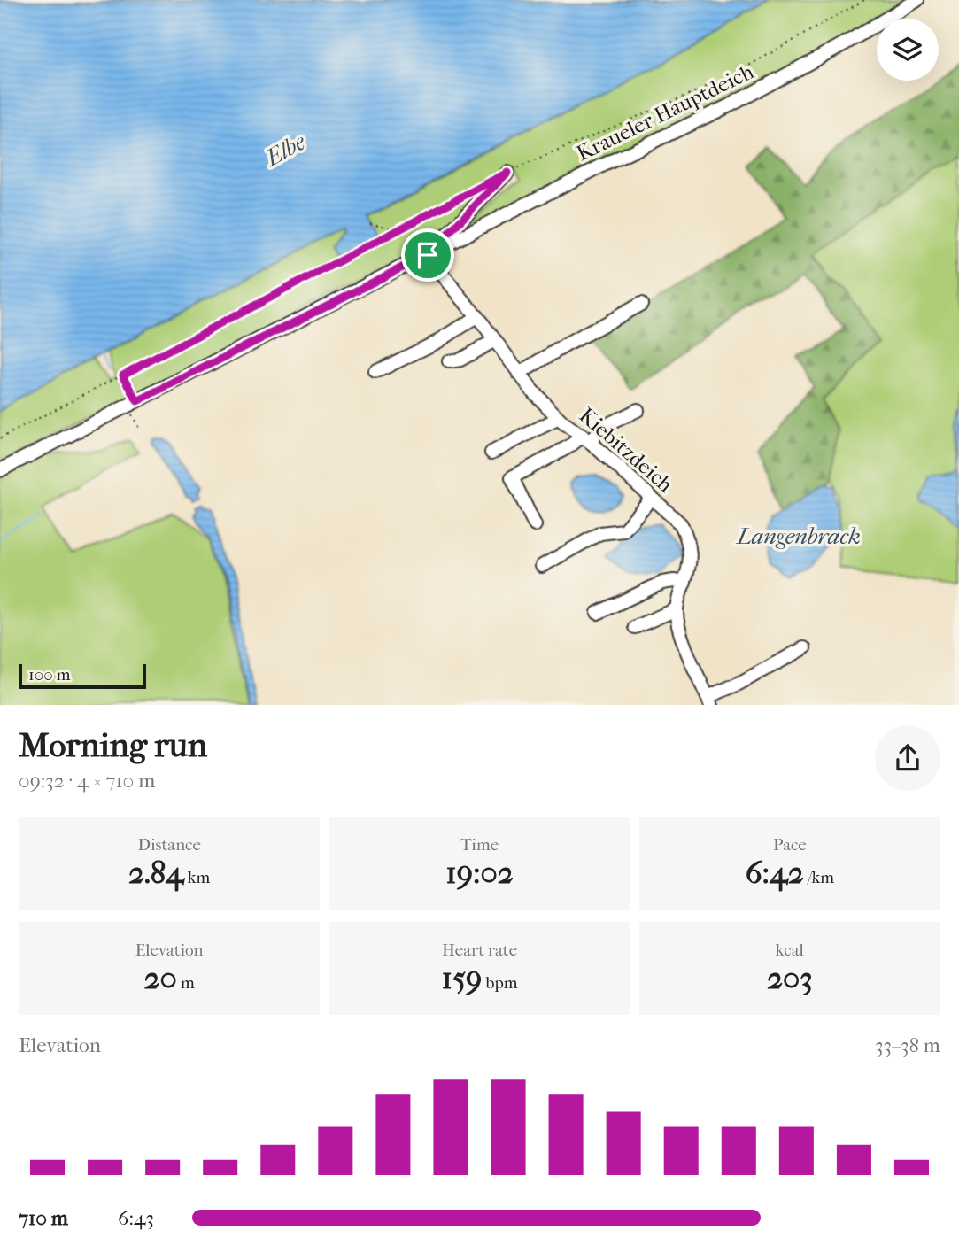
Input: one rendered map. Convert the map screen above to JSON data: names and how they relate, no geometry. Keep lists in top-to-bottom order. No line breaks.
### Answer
{"streets":{"street":["Kraueler Hauptdeich","Kiebitzdeich"]},"crossings":[["Kraueler Hauptdeich","Kiebitzdeich"]],"water":["Elbe","Langenbrack"],"scale_bar":"100 m","page":{"scale":"100 m","heading":["Morning run","09:32 · 4 × 710 m"],"stats":[["Distance","2.84 km"],["Time","19:02"],["Pace","6:42 /km"],["Elevation","20 m"],["Heart rate","159 bpm"],["kcal","203"]],"chart":["Elevation","33–38 m"],"list":[{"name":"710 m","note":"6:43"}]}}
